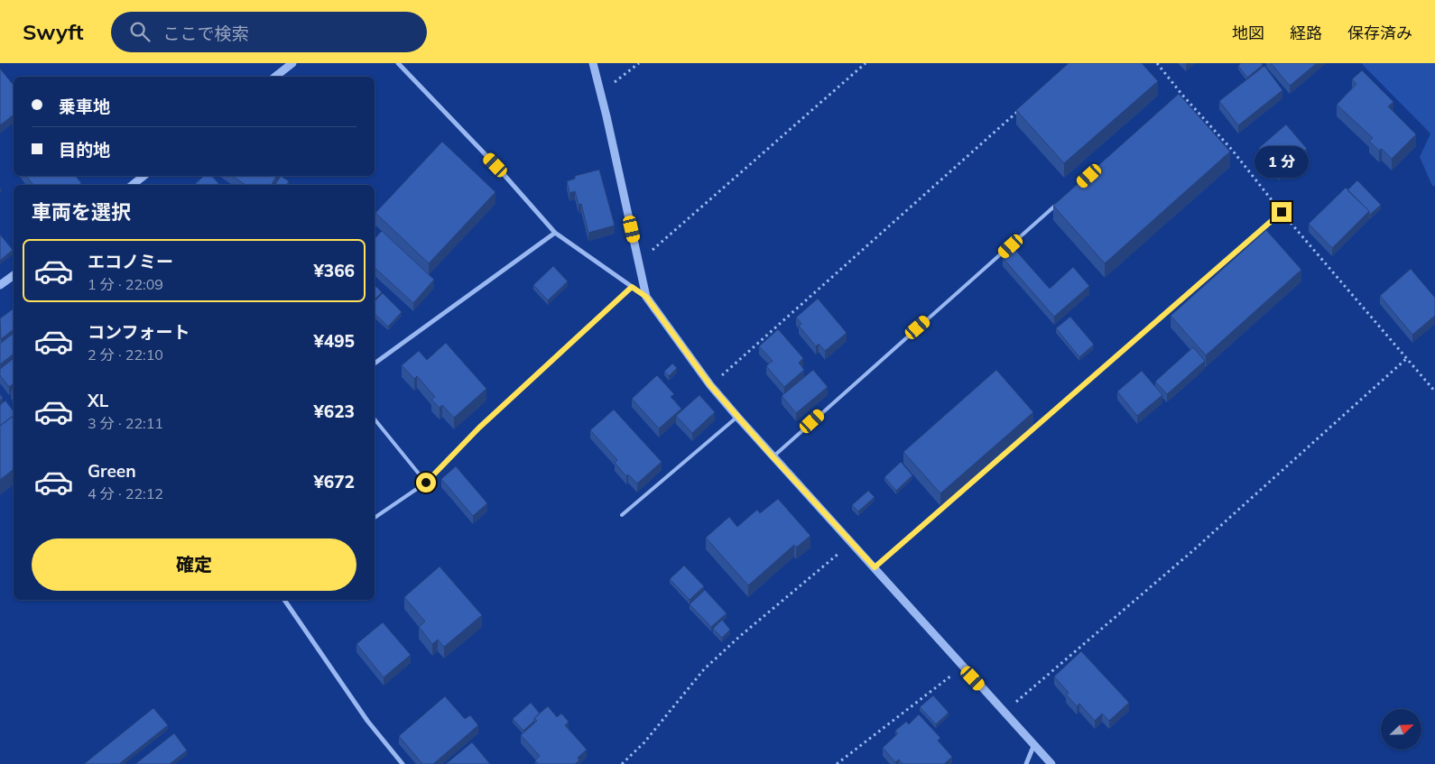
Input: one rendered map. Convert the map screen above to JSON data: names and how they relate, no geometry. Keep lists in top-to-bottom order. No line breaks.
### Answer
{"north":"top right","page":{"header":"Swyft","search":"ここで検索","nav":["地図","経路","保存済み"],"banner":["乗車地","目的地"],"bubble":"1 分","heading":"車両を選択","list":[{"name":"エコノミー","note":"1 分 · 22:09","value":"¥366"},{"name":"コンフォート","note":"2 分 · 22:10","value":"¥495"},{"name":"XL","note":"3 分 · 22:11","value":"¥623"},{"name":"Green","note":"4 分 · 22:12","value":"¥672"}],"buttons":"確定"}}
